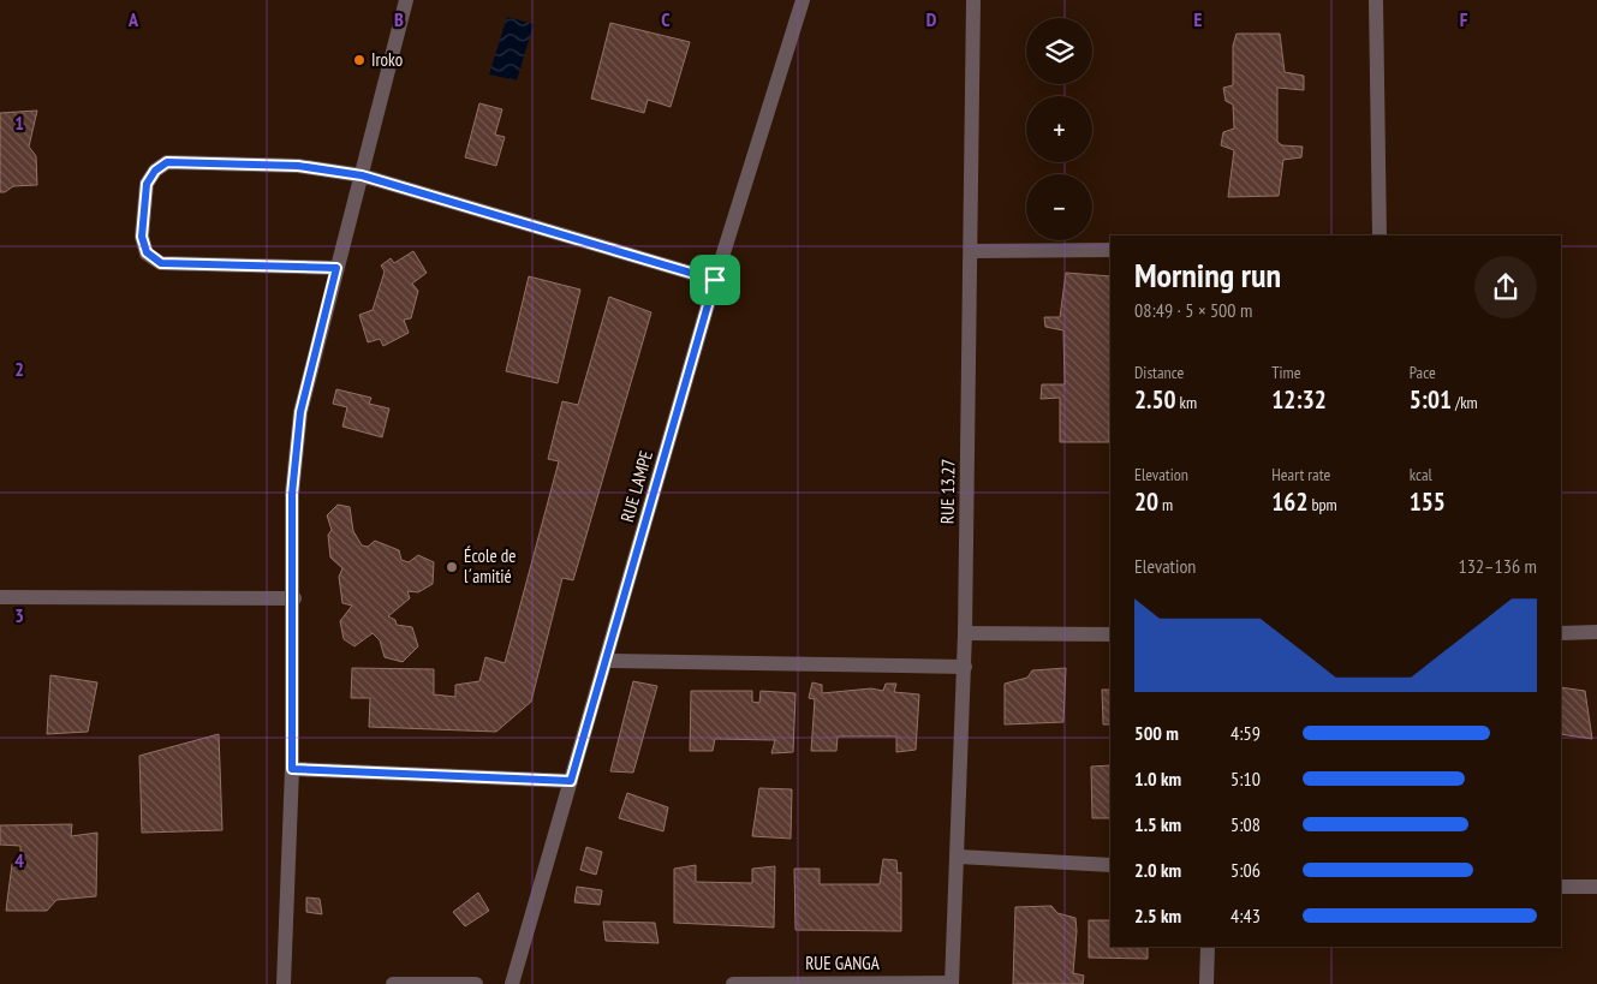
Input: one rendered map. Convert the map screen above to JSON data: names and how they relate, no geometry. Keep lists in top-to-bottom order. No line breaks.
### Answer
{"streets":{"street":["RUE LAMPE","RUE 13.27","RUE GANGA"]},"crossings":[["RUE 13.27","RUE GANGA"]],"places":["Iroko","École de l´amitié"],"page":{"map_buttons":["+","−"],"heading":["Morning run","08:49 · 5 × 500 m"],"stats":[["Distance","2.50 km"],["Time","12:32"],["Pace","5:01 /km"],["Elevation","20 m"],["Heart rate","162 bpm"],["kcal","155"]],"chart":["Elevation","132–136 m"],"list":[{"name":"500 m","note":"4:59"},{"name":"1.0 km","note":"5:10"},{"name":"1.5 km","note":"5:08"},{"name":"2.0 km","note":"5:06"},{"name":"2.5 km","note":"4:43"}]},"grid":{"columns":["A","B","C","D","E","F"],"rows":["1","2","3","4"]}}
